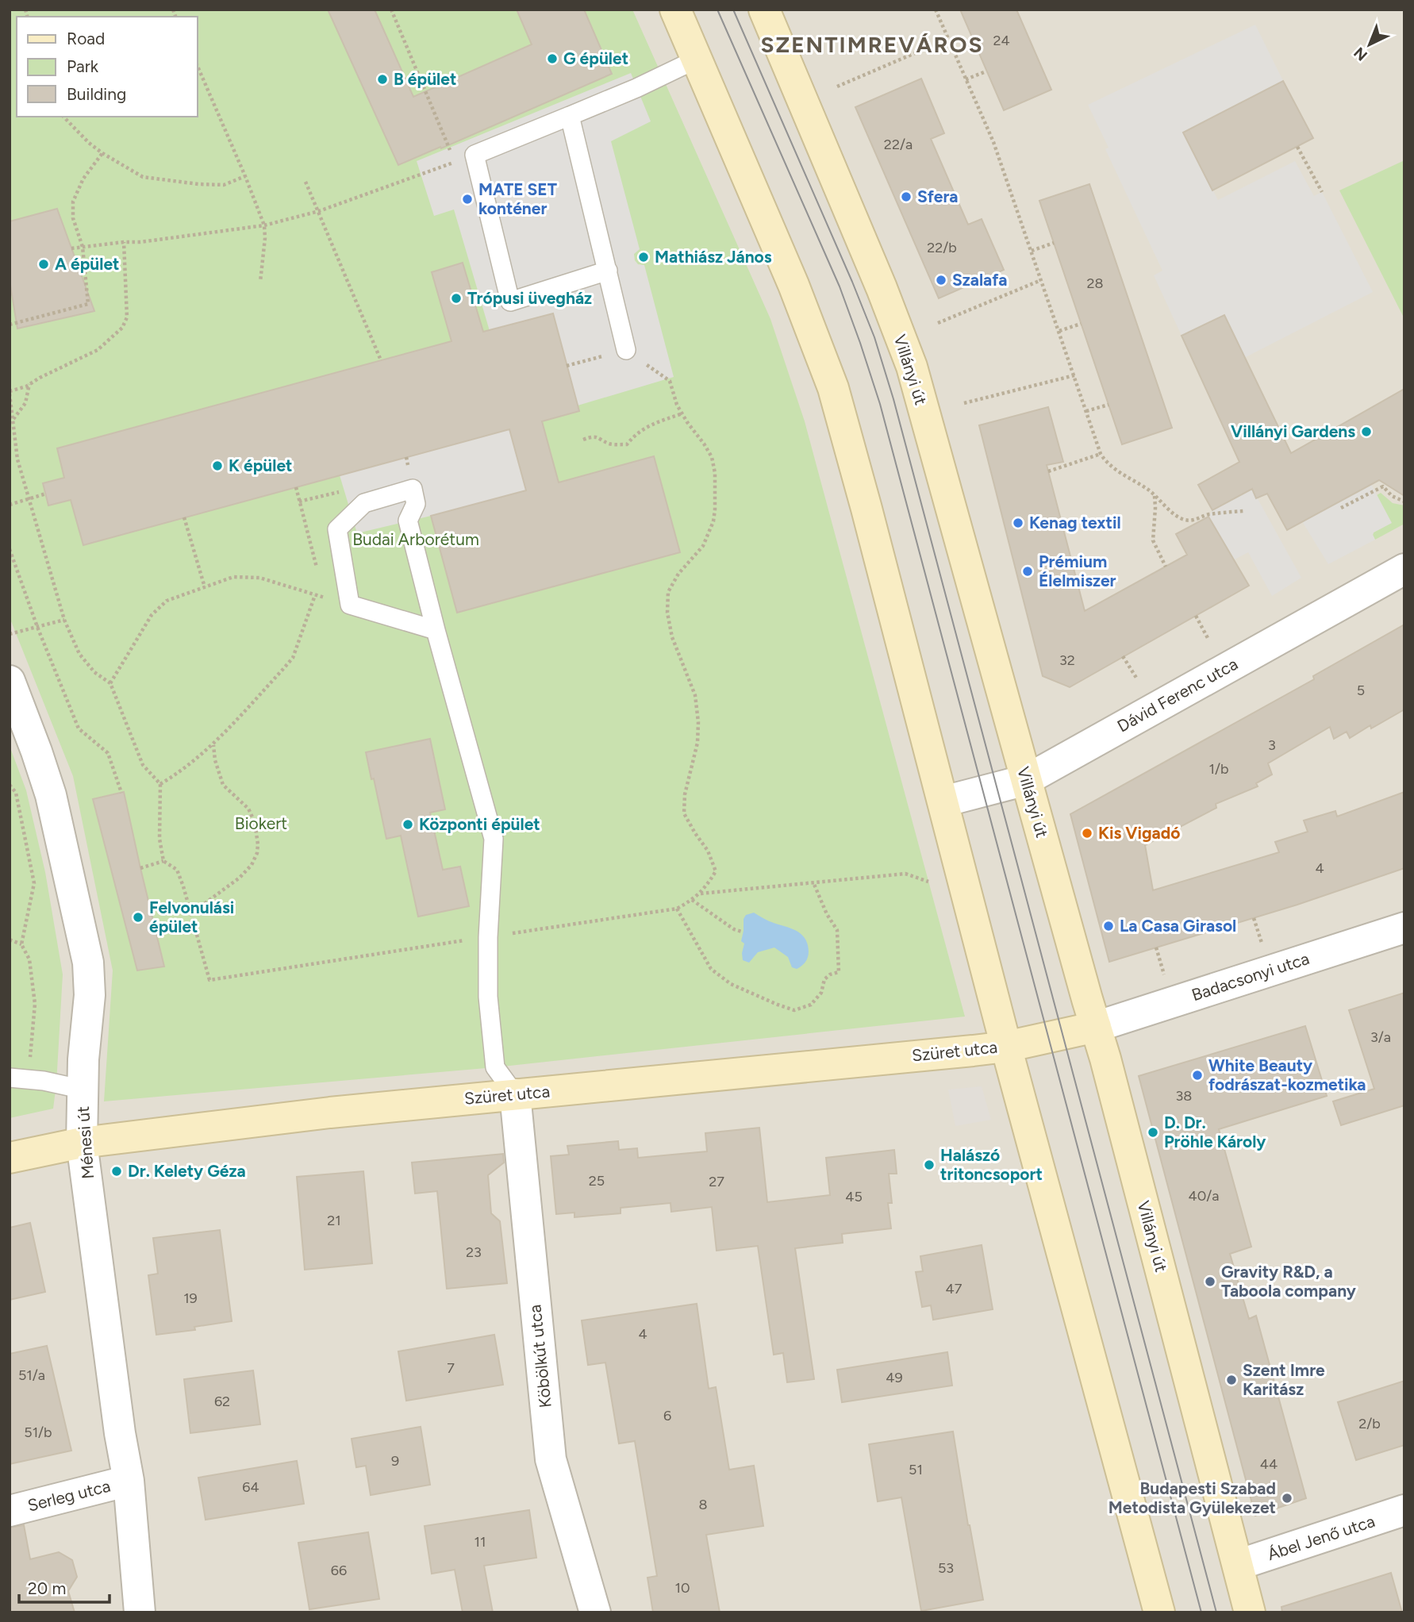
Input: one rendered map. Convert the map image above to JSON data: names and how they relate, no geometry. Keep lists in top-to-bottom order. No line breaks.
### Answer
{"streets":{"street":["Villányi út","Dávid Ferenc utca","Badacsonyi utca","Szüret utca","Ménesi út","Köbölkút utca","Serleg utca","Ábel Jenő utca"]},"crossings":[["Villányi út","Dávid Ferenc utca"],["Villányi út","Badacsonyi utca"],["Villányi út","Szüret utca"],["Villányi út","Ábel Jenő utca"],["Badacsonyi utca","Szüret utca"],["Szüret utca","Ménesi út"],["Szüret utca","Köbölkút utca"],["Ménesi út","Serleg utca"]],"districts":["SZENTIMREVÁROS"],"parks":["Budai Arborétum","Biokert"],"places":["G épület","B épület","Sfera","MATE SET konténer","Mathiász János","A épület","Szalafa","Trópusi üvegház","Villányi Gardens","K épület","Kenag textil","Prémium Élelmiszer","Központi épület","Kis Vigadó","Felvonulási épület","La Casa Girasol","White Beauty fodrászat-kozmetika","D. Dr. Pröhle Károly","Halászó tritoncsoport","Dr. Kelety Géza","Gravity R&D, a Taboola company","Szent Imre Karitász","Budapesti Szabad Metodista Gyülekezet"],"house_numbers":["24","22/a","22/b","28","32","5","3","1/b","4","3/a","38","25","27","40/a","45","21","23","47","19","4","7","51/a","49","62","6","2/b","51/b","9","44","51","64","8","11","53","66","10"],"legend":["Road","Park","Building"],"scale_bar":"20 m","north":"bottom left"}
